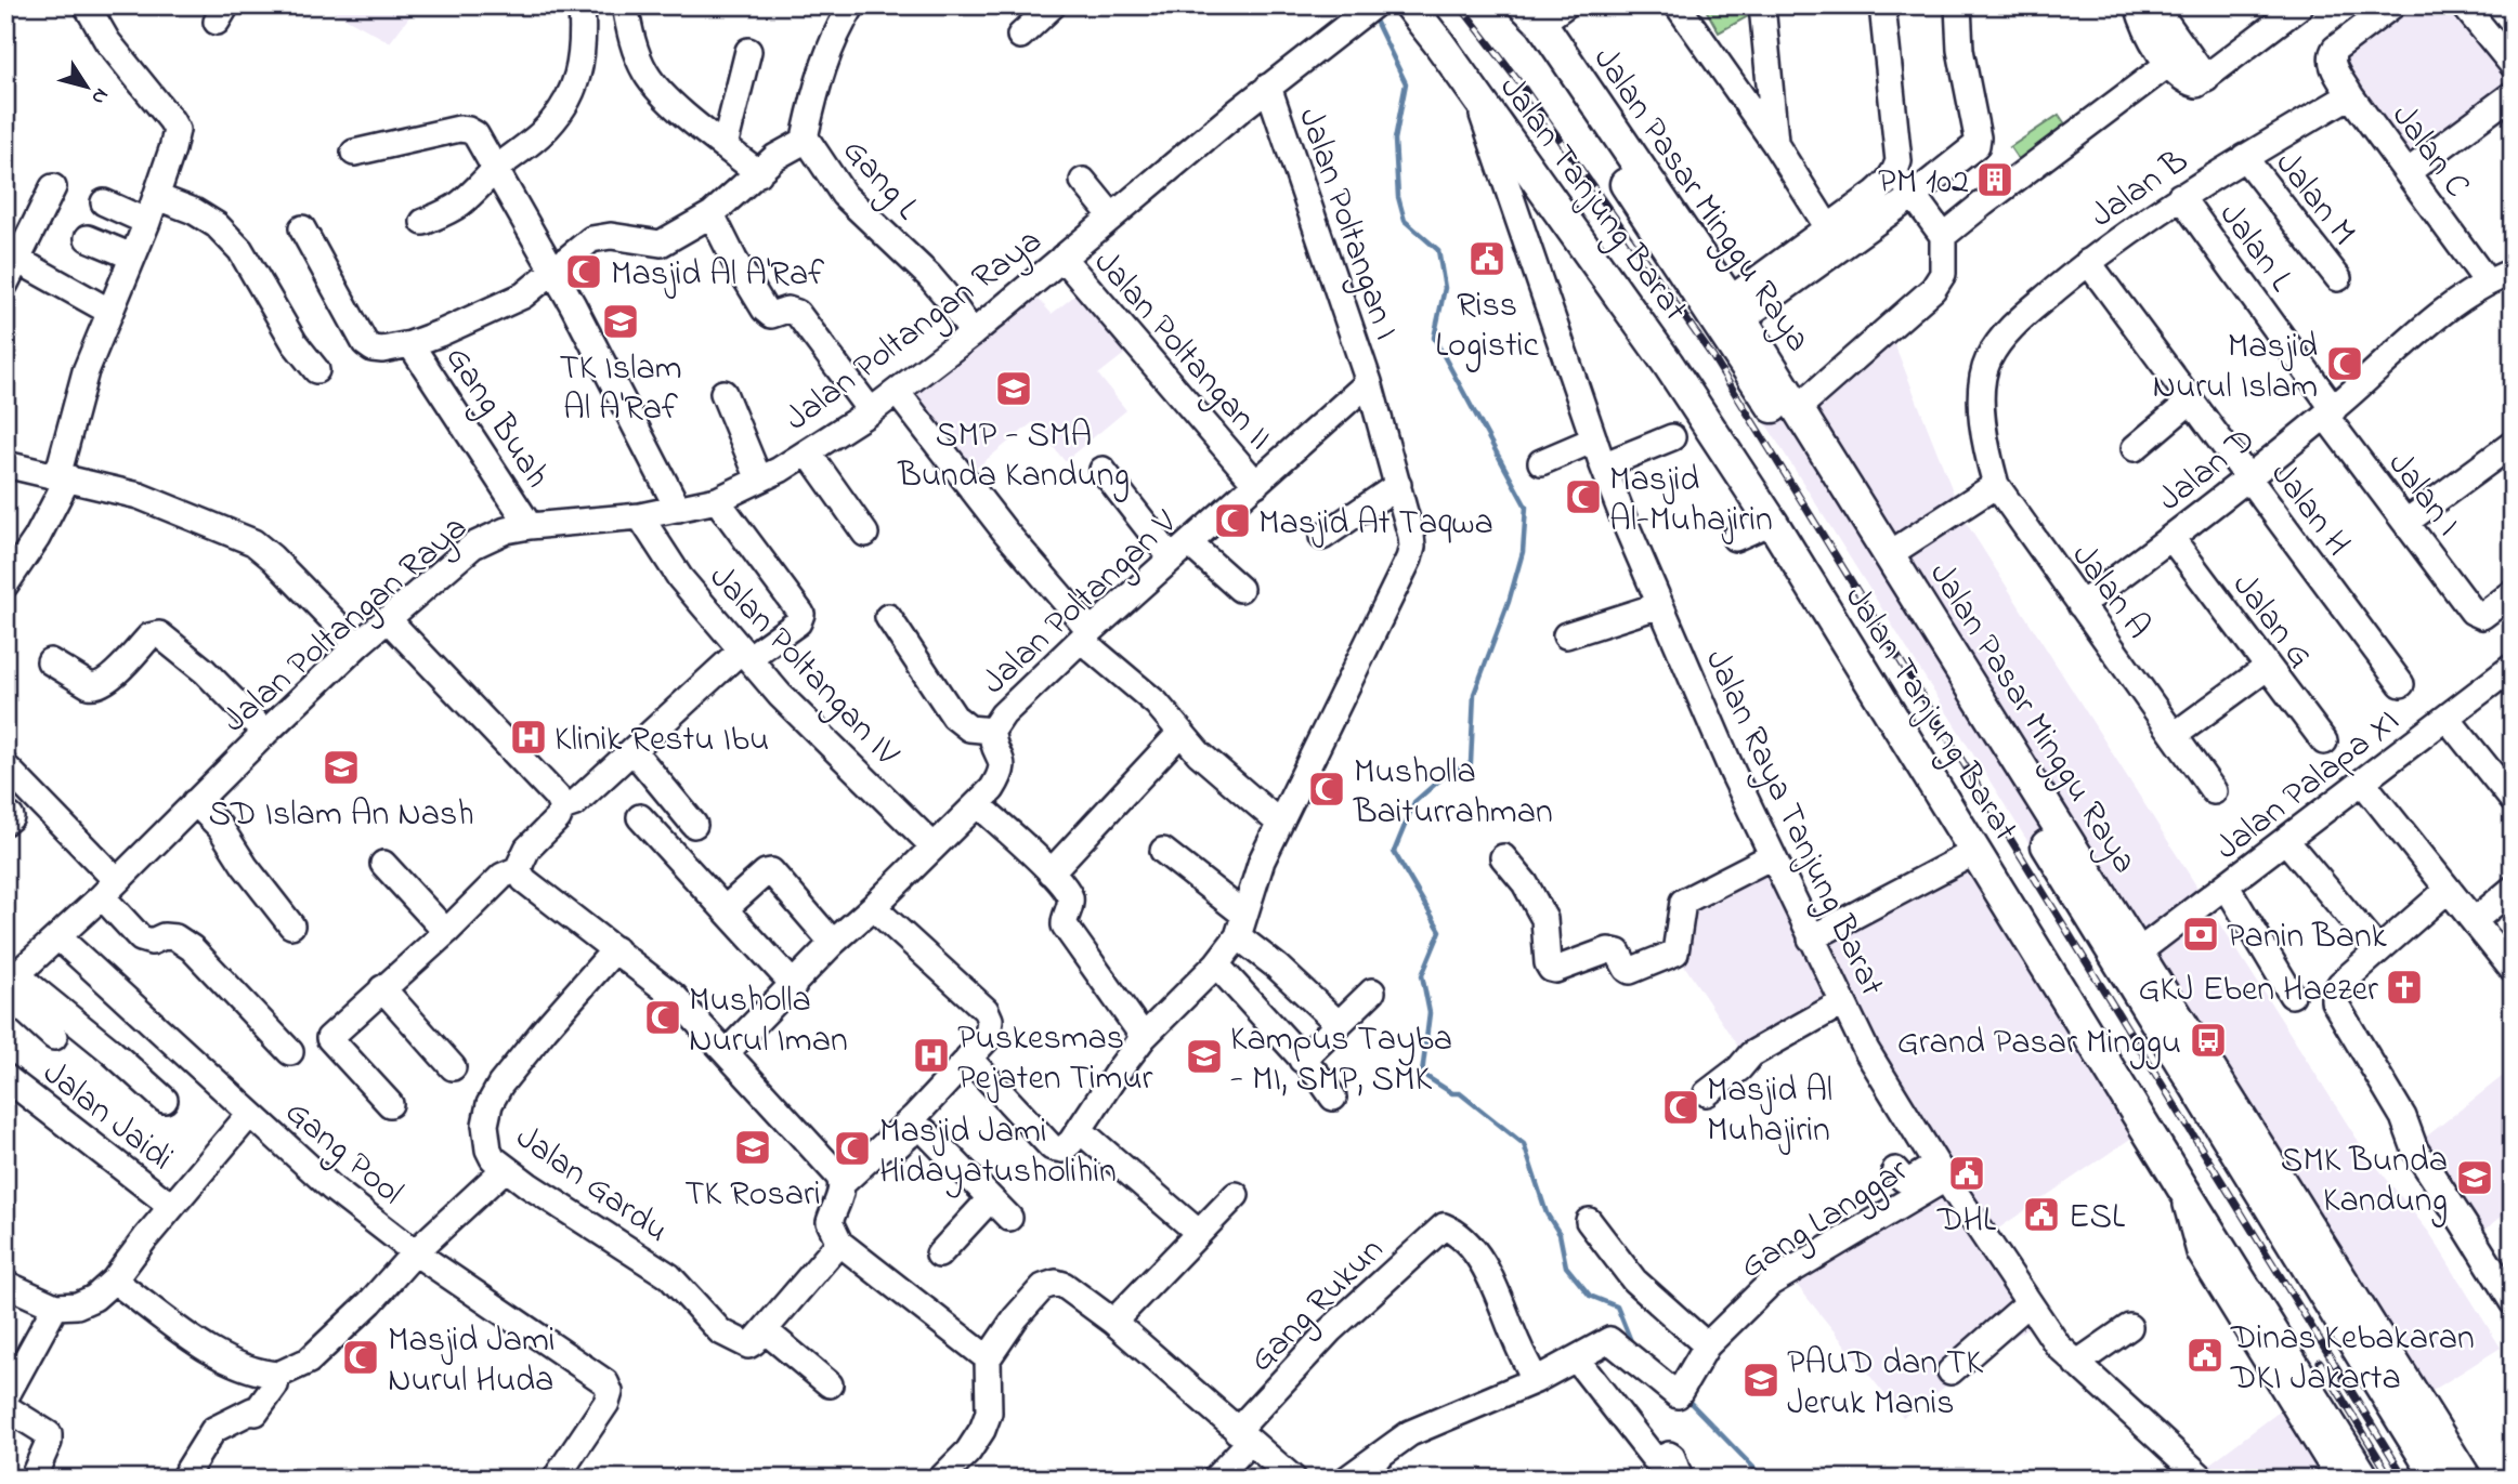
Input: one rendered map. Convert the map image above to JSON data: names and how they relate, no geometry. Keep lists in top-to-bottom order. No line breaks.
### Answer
{"streets":{"main road":["Jalan Tanjung Barat","Jalan Pasar Minggu Raya"],"street":["Jalan C","Gang L","Jalan B","Jalan M","Jalan Poltangan I","Jalan L","Jalan Poltangan Raya","Jalan Poltangan II","Gang Buah","Jalan D","Jalan I","Jalan H","Jalan A","Jalan Poltangan V","Jalan G","Jalan Poltangan IV","Jalan Palapa XI","Jalan Raya Tanjung Barat","Jalan Jaidi","Gang Pool","Jalan Gardu","Gang Langgar","Gang Rukun"]},"crossings":[["Jalan C","Jalan B"],["Jalan C","Jalan D"],["Gang L","Jalan Poltangan Raya"],["Jalan B","Jalan M"],["Jalan B","Jalan L"],["Jalan B","Jalan H"],["Jalan B","Jalan A"],["Jalan Tanjung Barat","Jalan Raya Tanjung Barat"],["Jalan Pasar Minggu Raya","Jalan Palapa XI"],["Jalan Poltangan I","Jalan Poltangan Raya"],["Jalan Poltangan I","Jalan Poltangan V"],["Jalan L","Jalan D"],["Jalan L","Jalan I"],["Jalan Poltangan Raya","Jalan Poltangan II"],["Jalan Poltangan Raya","Gang Buah"],["Jalan Poltangan Raya","Jalan Poltangan IV"],["Jalan Poltangan Raya","Gang Pool"],["Jalan Poltangan II","Jalan Poltangan V"],["Jalan D","Jalan I"],["Jalan D","Jalan H"],["Jalan D","Jalan A"],["Jalan D","Jalan G"],["Jalan Poltangan V","Jalan Poltangan IV"],["Jalan Raya Tanjung Barat","Gang Langgar"]],"places":{"building":["PM 102"],"public building":["Riss Logistic","DHL","ESL","Dinas Kebakaran DKI Jakarta"],"mosque":["Masjid Al A'Raf","Masjid Nurul Islam","Masjid Al-Muhajirin","Masjid At Taqwa","Musholla Baiturrahman","Musholla Nurul Iman","Masjid Al Muhajirin","Masjid Jami Hidayatusholihin","Masjid Jami Nurul Huda"],"school or university":["TK Islam Al A'Raf","SMP - SMA Bunda Kandung","SD Islam An Nash","Kampus Tayba - MI, SMP, SMK","TK Rosari","SMK Bunda Kandung","PAUD dan TK Jeruk Manis"],"hospital":["Klinik Restu Ibu","Puskesmas Pejaten Timur"],"bank":["Panin Bank"],"church":["GKJ Eben Haezer"],"bus stop":["Grand Pasar Minggu"]},"north":"bottom right"}
